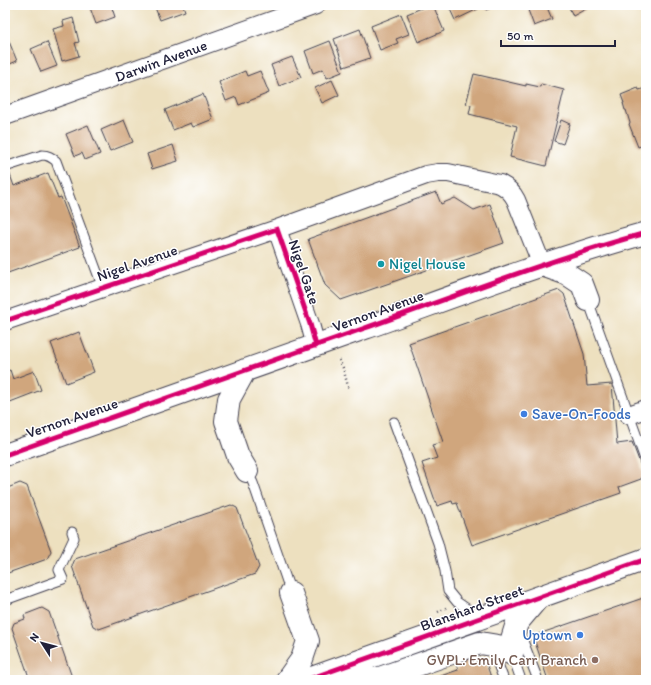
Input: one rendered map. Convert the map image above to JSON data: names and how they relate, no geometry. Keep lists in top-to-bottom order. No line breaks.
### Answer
{"streets":{"highway":["Vernon Avenue","Blanshard Street"],"street":["Darwin Avenue","Nigel Avenue","Nigel Gate"]},"crossings":[["Nigel Avenue","Nigel Gate"],["Nigel Avenue","Vernon Avenue"],["Nigel Gate","Vernon Avenue"]],"places":["Nigel House","Save-On-Foods","Uptown","GVPL: Emily Carr Branch"],"scale_bar":"50 m","north":"top left"}
